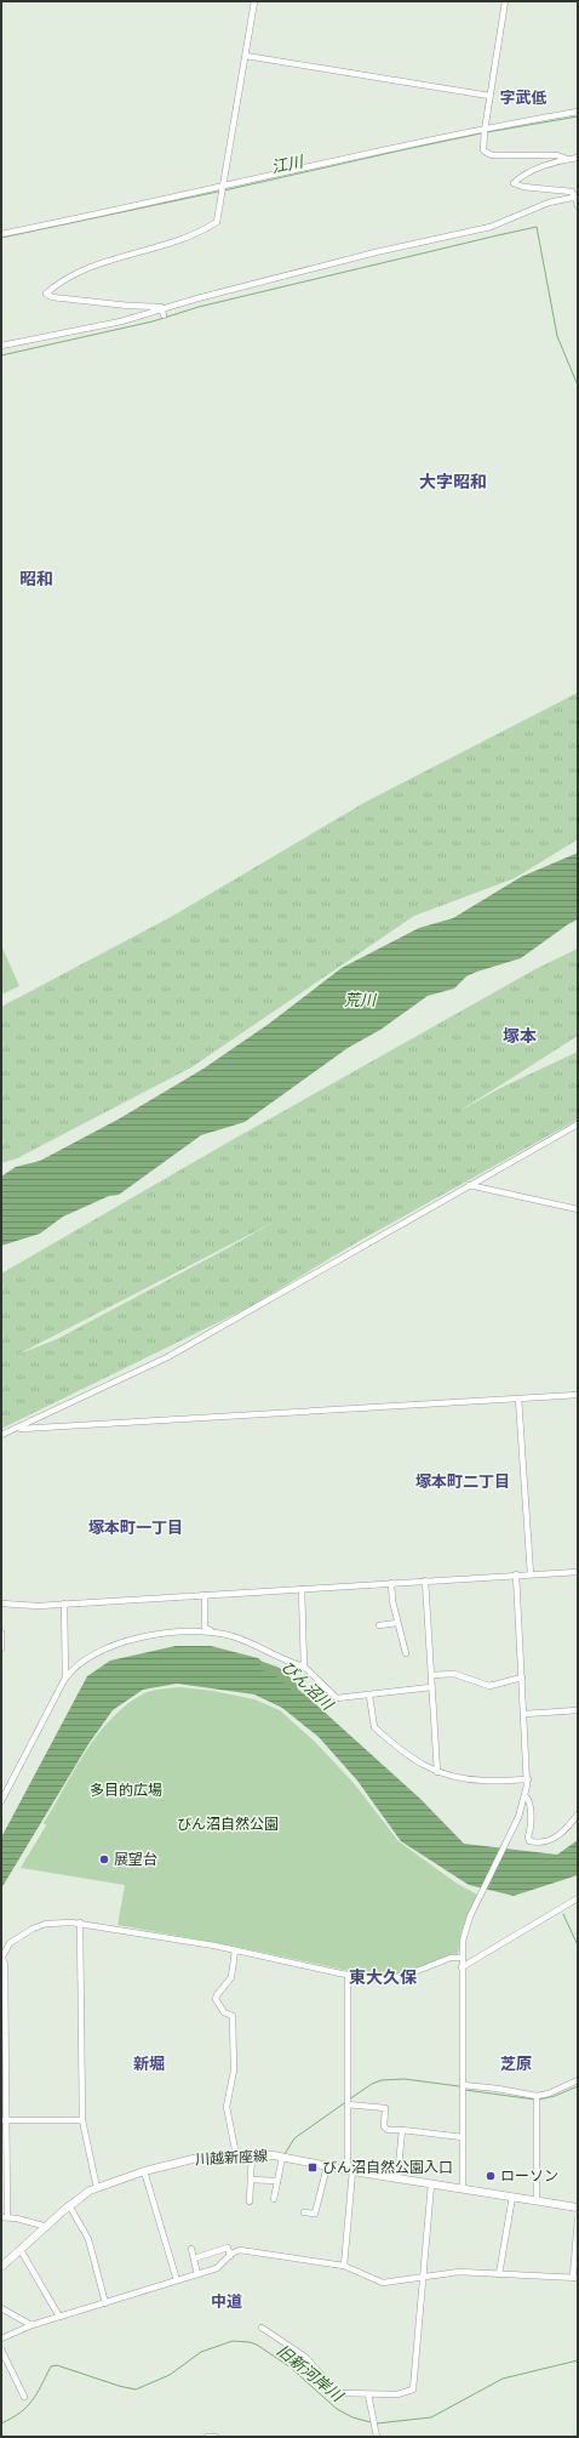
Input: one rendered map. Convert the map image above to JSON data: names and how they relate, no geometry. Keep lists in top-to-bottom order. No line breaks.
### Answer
{"streets":{"main road":["川越新座線"]},"districts":["字武低","大字昭和","昭和","塚本","塚本町二丁目","塚本町一丁目","東大久保","新堀","芝原","中道"],"water":["江川","荒川","びん沼川","旧新河岸川"],"parks":["多目的広場","びん沼自然公園"],"places":{"other":["展望台","ローソン"],"transit":["びん沼自然公園入口"]}}
